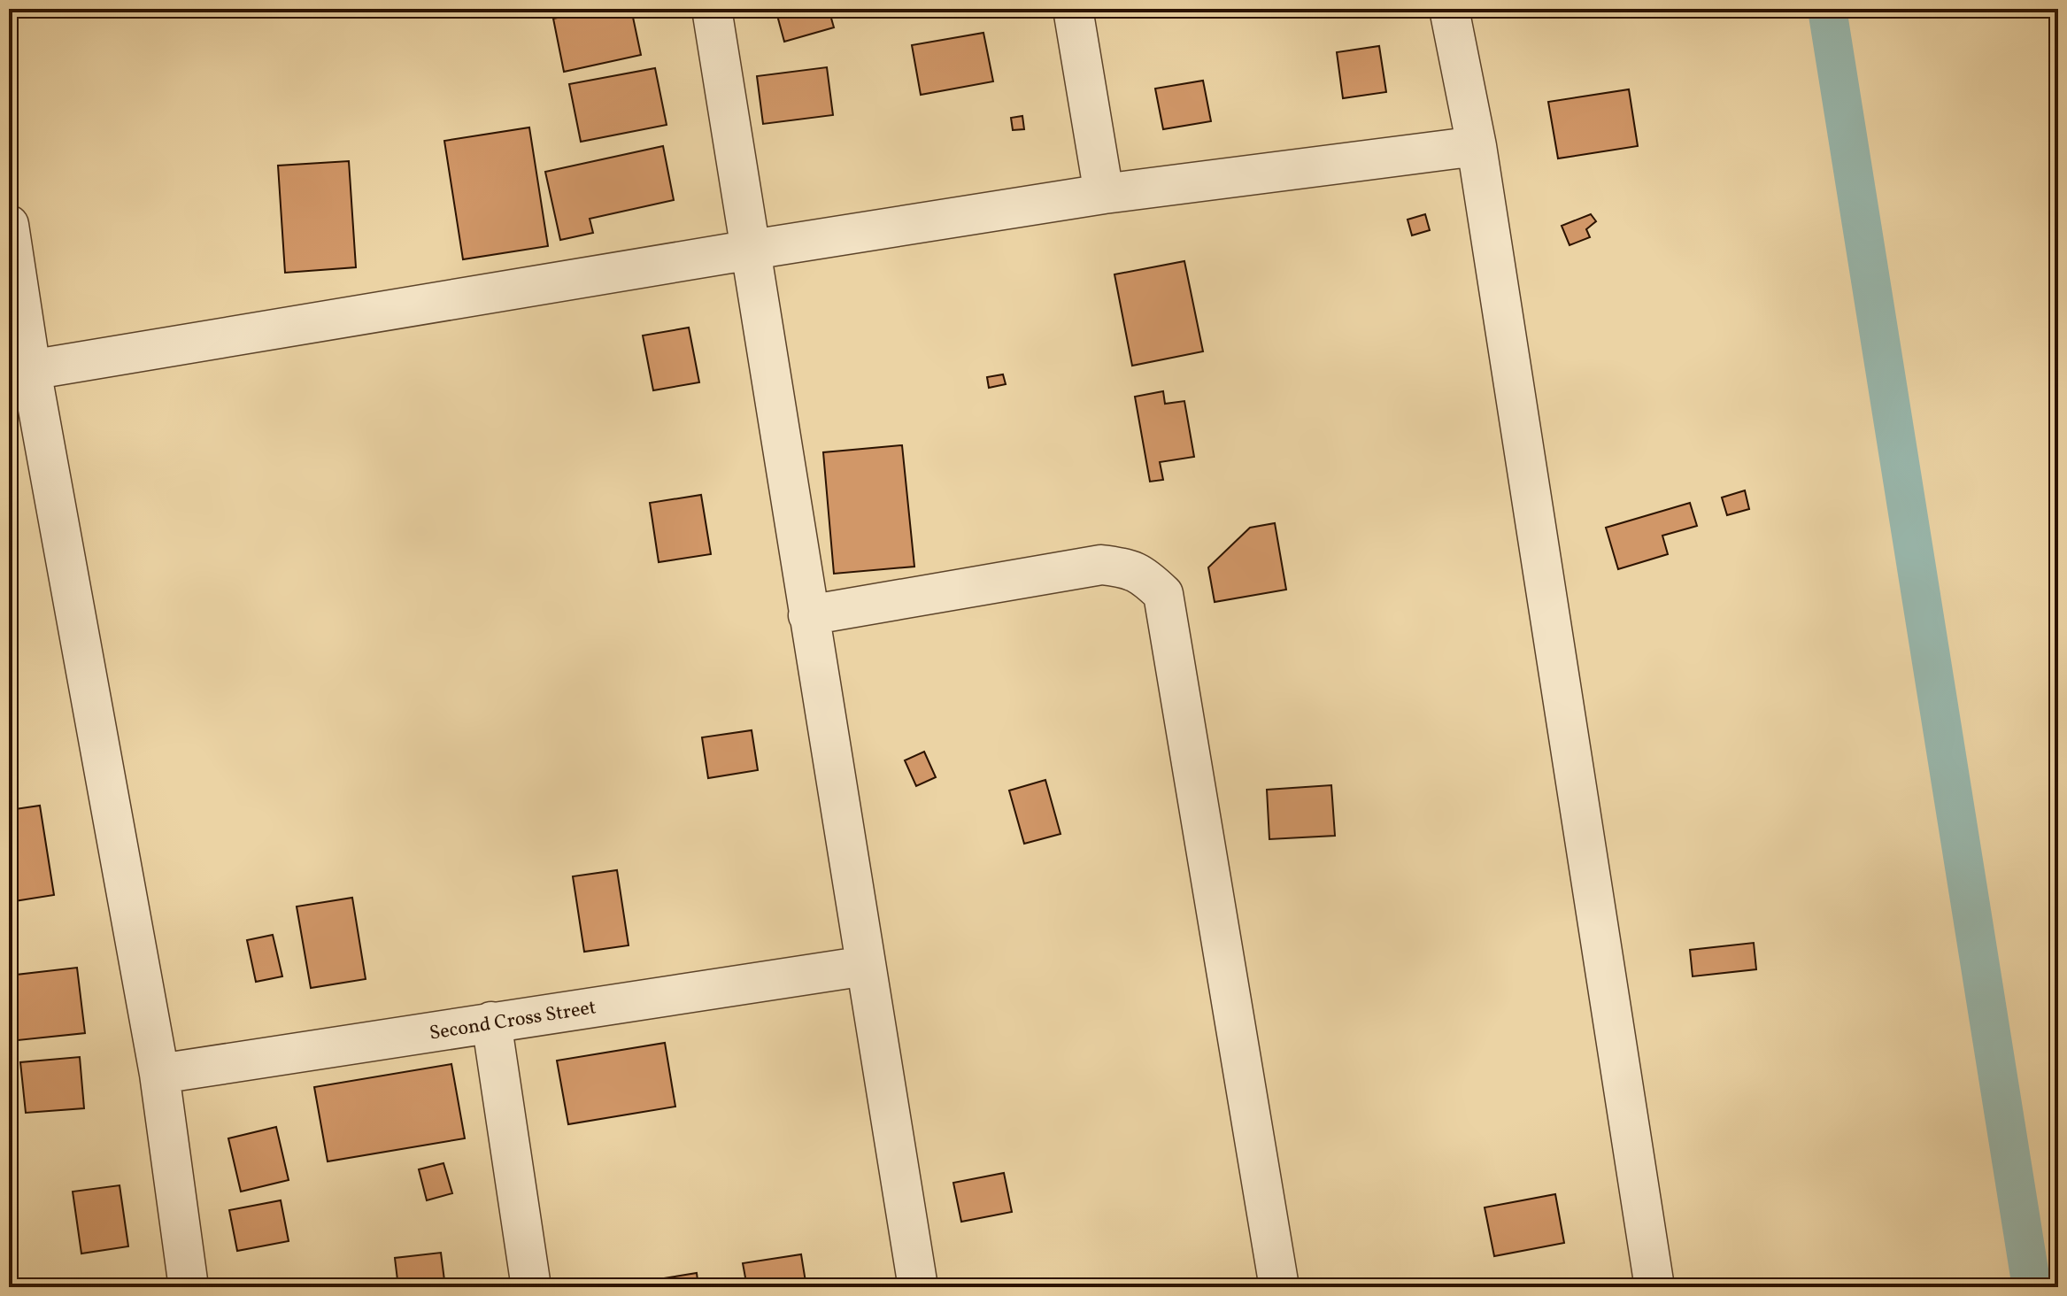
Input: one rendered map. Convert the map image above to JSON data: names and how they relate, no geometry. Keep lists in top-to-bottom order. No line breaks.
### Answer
{"streets":{"street":["Second Cross Street"]}}
